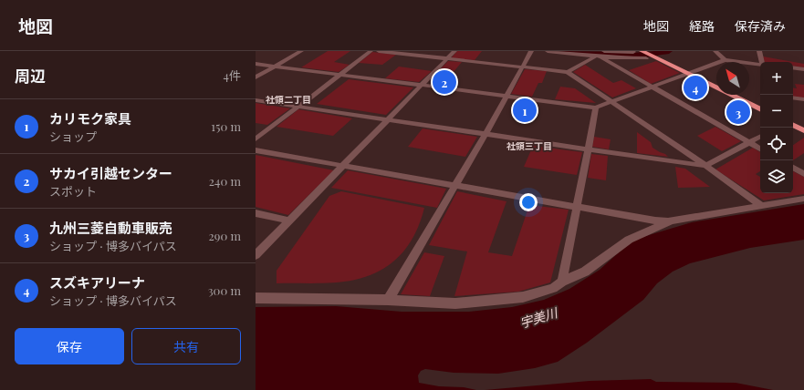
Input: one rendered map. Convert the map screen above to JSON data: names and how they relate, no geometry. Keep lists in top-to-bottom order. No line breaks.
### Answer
{"districts":["社領二丁目","社領三丁目"],"water":["宇美川"],"north":"top left","page":{"header":"地図","nav":["地図","経路","保存済み"],"heading":["周辺","4件"],"map_buttons":["+","−"],"pins":["2","4","1","3"],"list":[{"mark":"1","name":"カリモク家具","note":"ショップ","value":"150 m"},{"mark":"2","name":"サカイ引越センター","note":"スポット","value":"240 m"},{"mark":"3","name":"九州三菱自動車販売","note":"ショップ · 博多バイパス","value":"290 m"},{"mark":"4","name":"スズキアリーナ","note":"ショップ · 博多バイパス","value":"300 m"}],"buttons":["保存","共有"]}}
